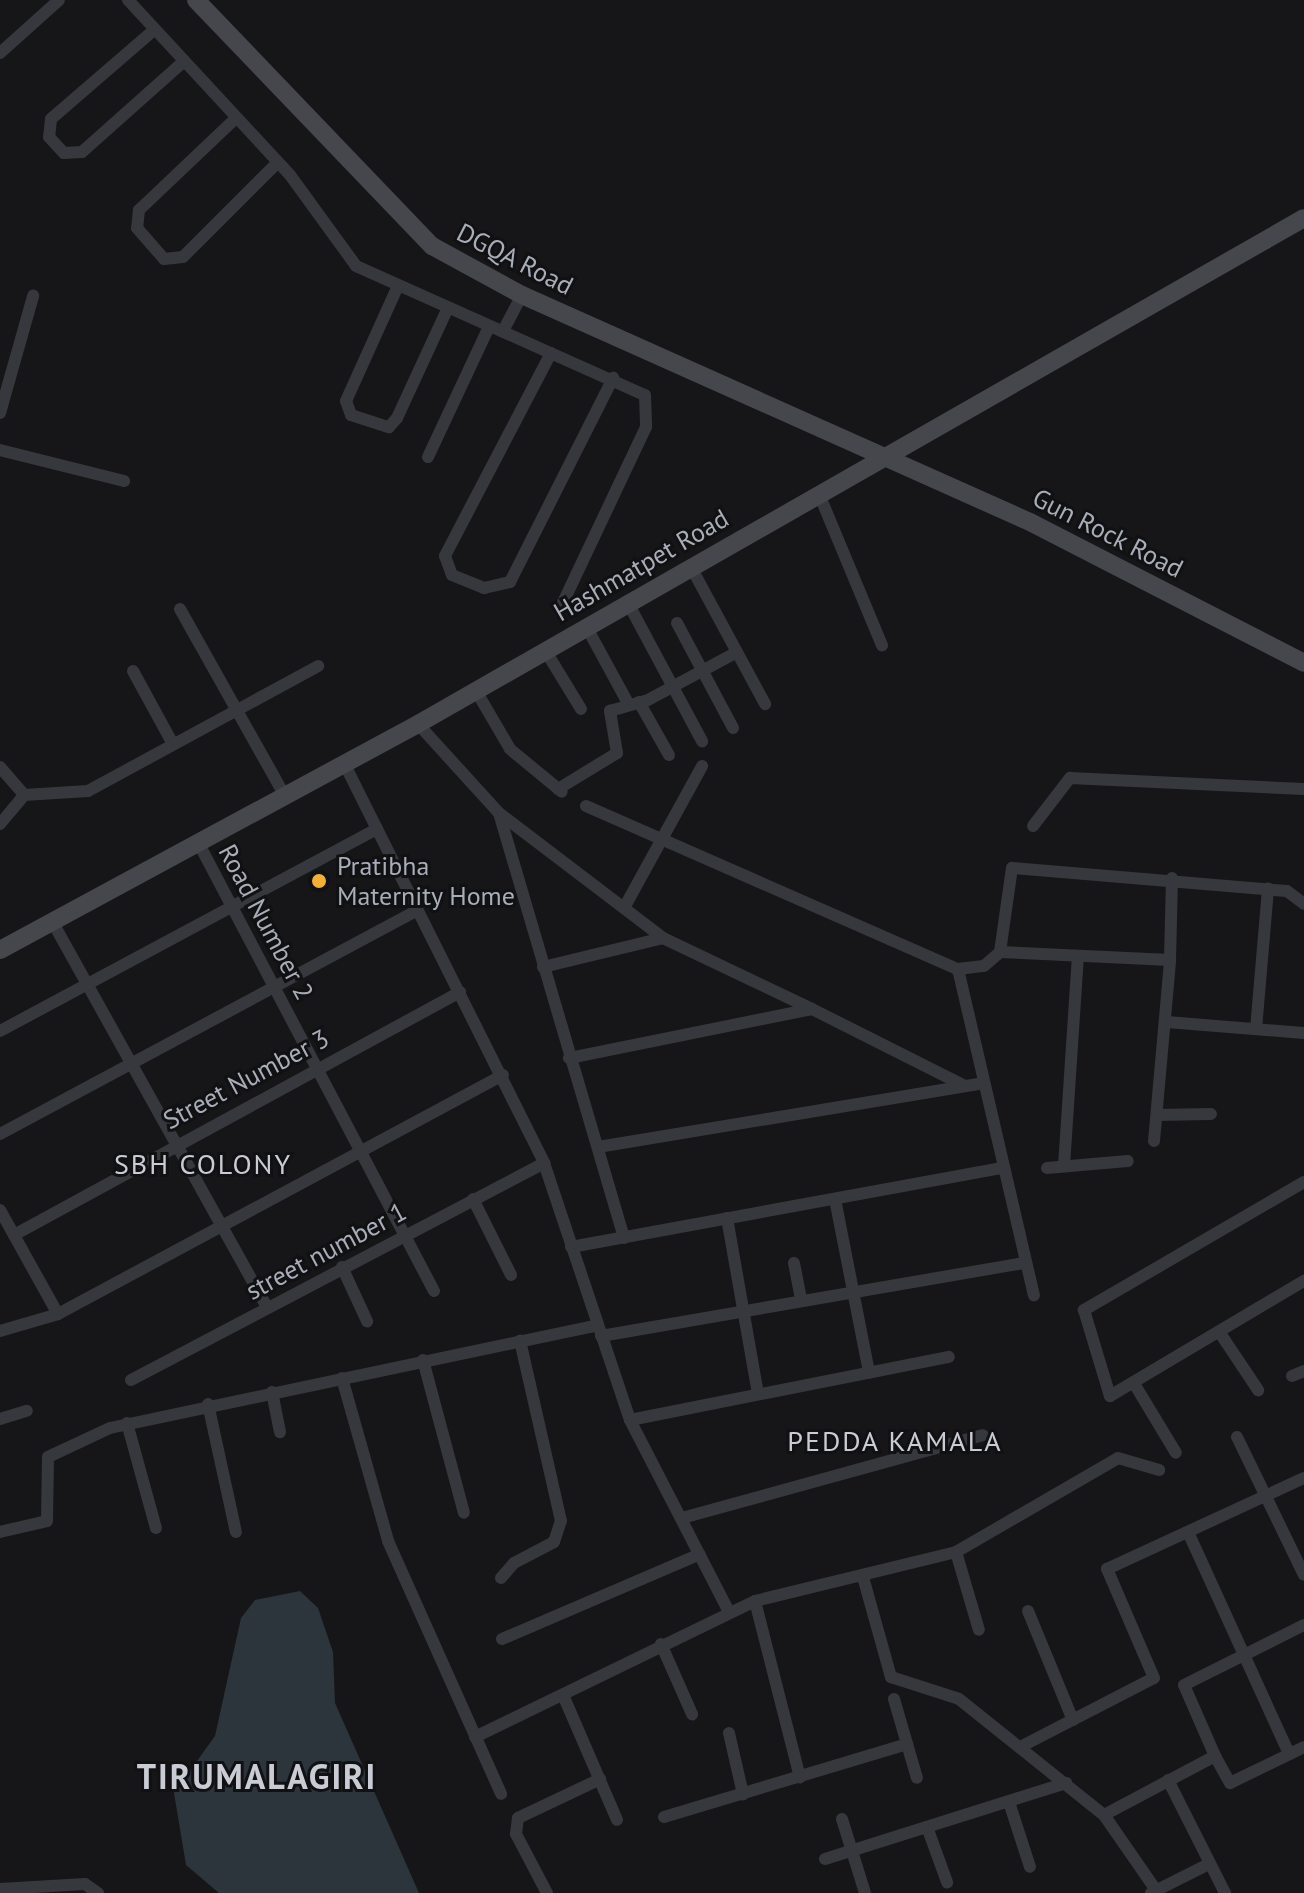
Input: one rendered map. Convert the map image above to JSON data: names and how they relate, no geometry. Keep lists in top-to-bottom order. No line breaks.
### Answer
{"streets":{"main road":["DGQA Road","Gun Rock Road","Hashmatpet Road"],"street":["Road Number 2","Street Number 3","street number 1"]},"crossings":[["DGQA Road","Gun Rock Road"],["DGQA Road","Hashmatpet Road"],["Gun Rock Road","Hashmatpet Road"],["Hashmatpet Road","Road Number 2"],["Road Number 2","Street Number 3"],["Road Number 2","street number 1"]],"districts":["SBH COLONY","PEDDA KAMALA","TIRUMALAGIRI"],"places":["Pratibha Maternity Home"]}
